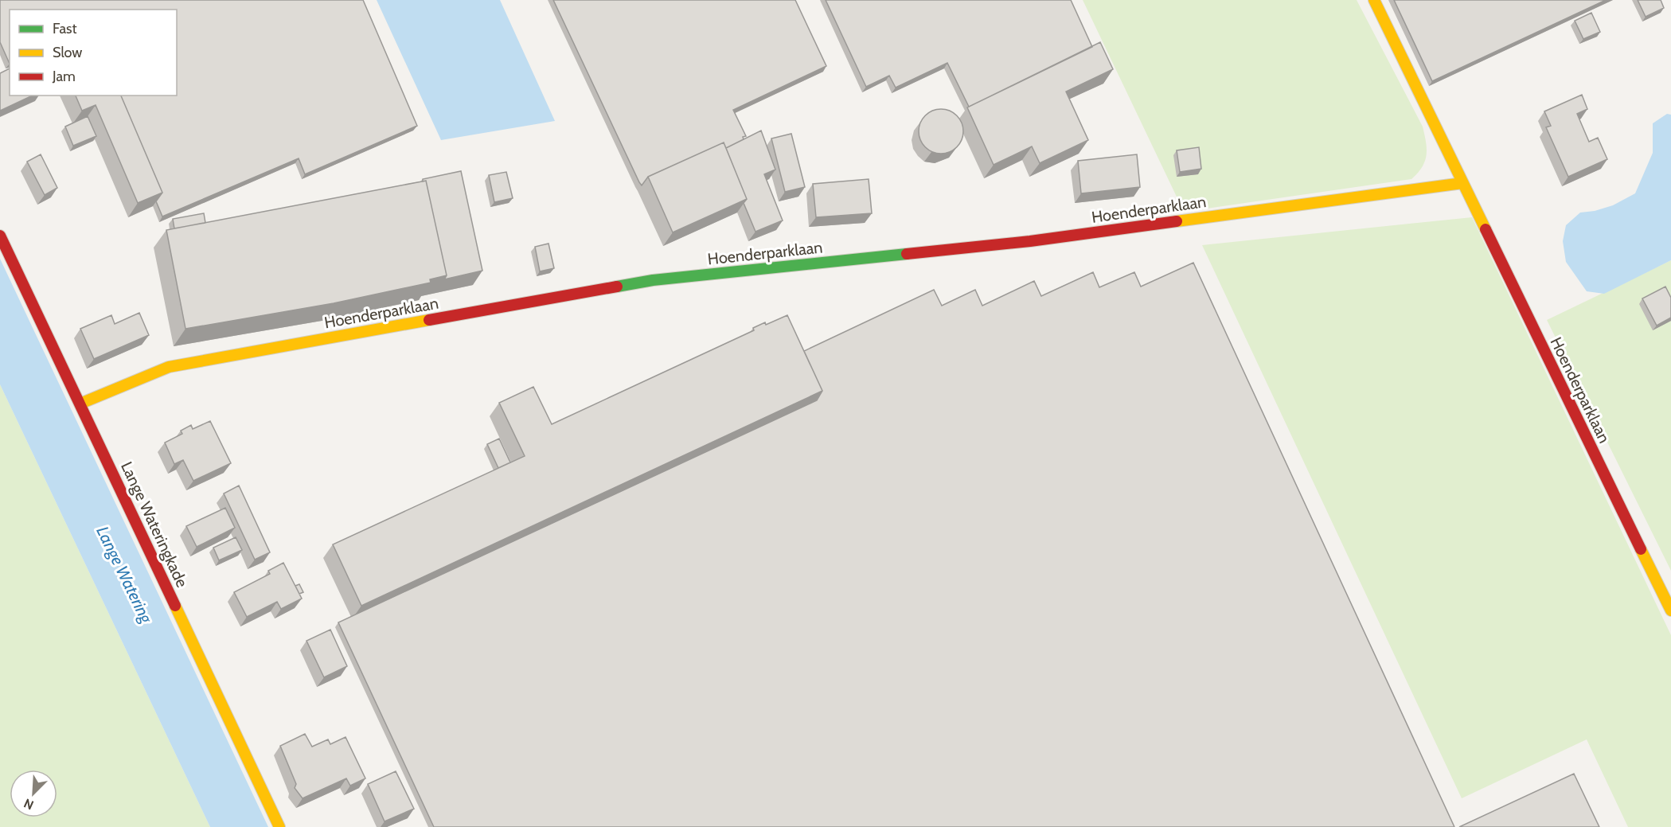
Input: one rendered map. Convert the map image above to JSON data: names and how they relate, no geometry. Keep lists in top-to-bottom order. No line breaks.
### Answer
{"streets":{"street":["Hoenderparklaan","Lange Wateringkade"]},"crossings":[["Hoenderparklaan","Lange Wateringkade"]],"water":["Lange Watering"],"legend":["Fast","Slow","Jam"],"north":"bottom left"}
